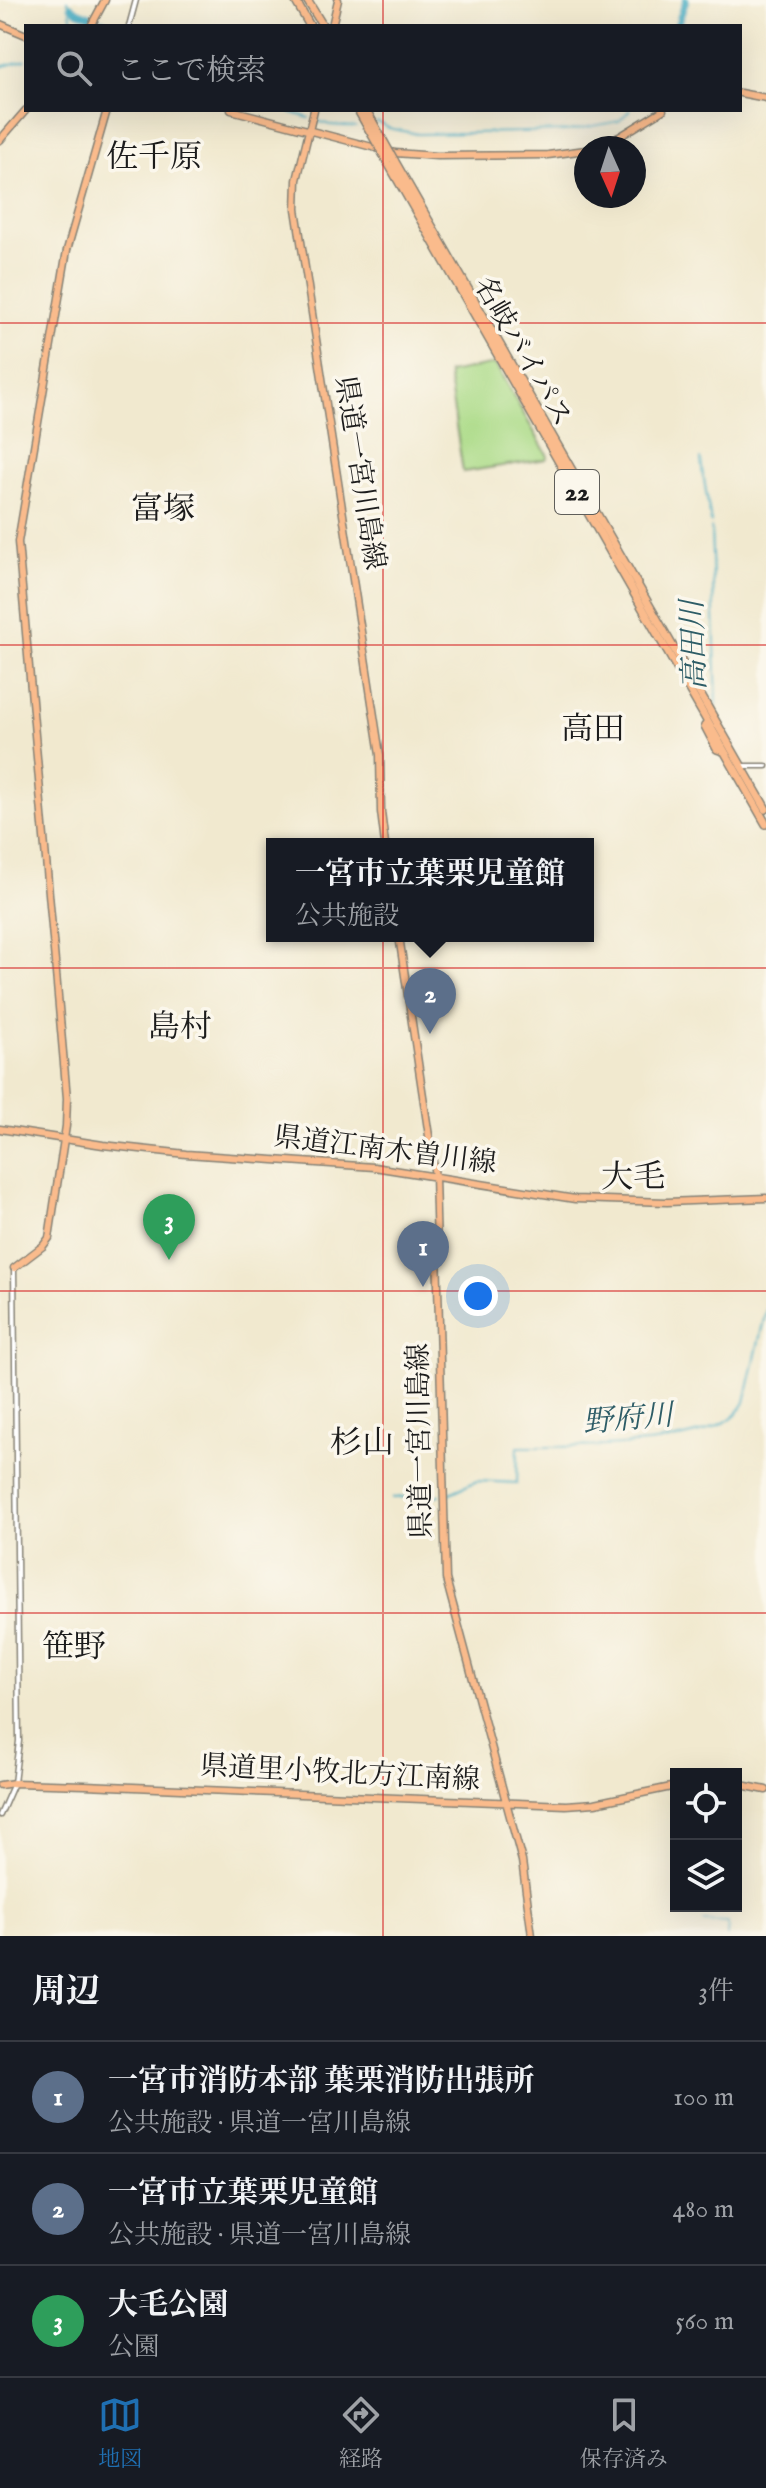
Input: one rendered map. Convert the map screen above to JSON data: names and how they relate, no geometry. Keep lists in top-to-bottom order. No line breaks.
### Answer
{"streets":{"highway":["名岐バイパス","22"],"main road":["県道一宮川島線","県道江南木曽川線","県道里小牧北方江南線"]},"crossings":[["名岐バイパス","22"],["県道一宮川島線","県道江南木曽川線"],["県道一宮川島線","県道里小牧北方江南線"]],"districts":["佐千原","富塚","高田","島村","大毛","杉山","笹野"],"water":["高田川","野府川"],"north":"bottom","page":{"search":"ここで検索","popup":["一宮市立葉栗児童館","公共施設"],"pins":["2","3","1"],"heading":["周辺","3件"],"list":[{"mark":"1","name":"一宮市消防本部 葉栗消防出張所","note":"公共施設 · 県道一宮川島線","value":"100 m"},{"mark":"2","name":"一宮市立葉栗児童館","note":"公共施設 · 県道一宮川島線","value":"480 m"},{"mark":"3","name":"大毛公園","note":"公園","value":"560 m"}],"nav":["地図","経路","保存済み"]}}
